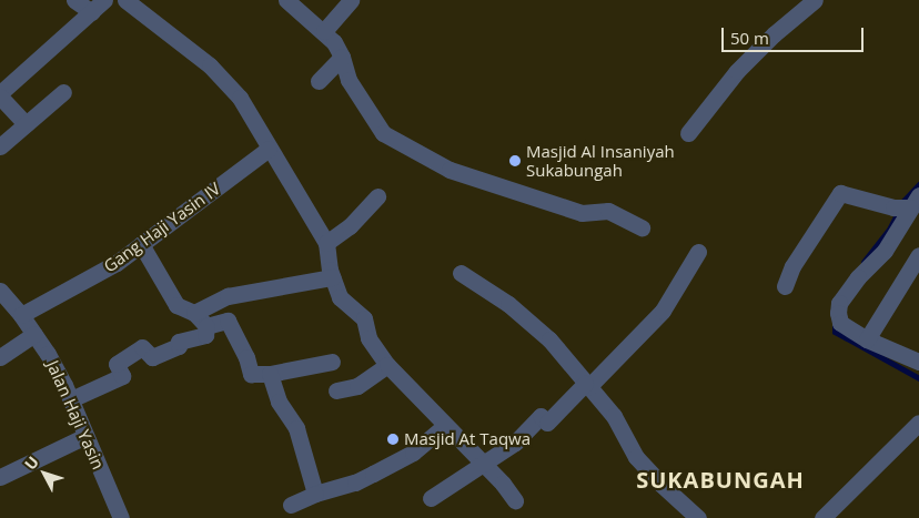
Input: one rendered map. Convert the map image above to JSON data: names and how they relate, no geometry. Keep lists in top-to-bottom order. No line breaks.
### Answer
{"streets":{"street":["Gang Haji Yasin IV","Jalan Haji Yasin"]},"crossings":[["Gang Haji Yasin IV","Jalan Haji Yasin"]],"districts":["SUKABUNGAH"],"places":["Masjid Al Insaniyah Sukabungah","Masjid At Taqwa"],"scale_bar":"50 m","north":"top left"}
